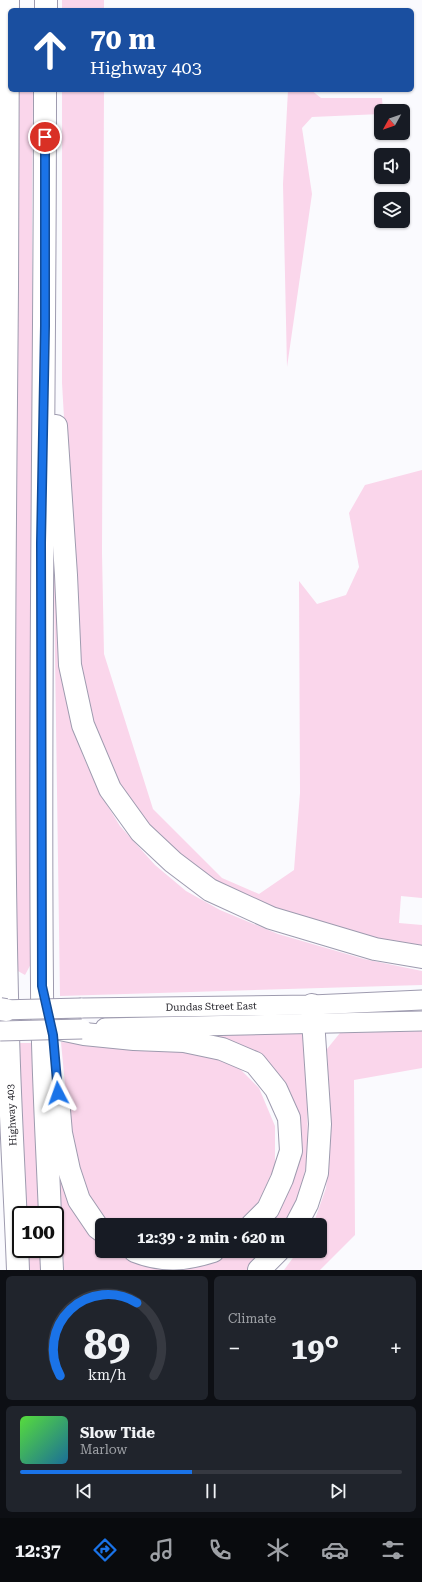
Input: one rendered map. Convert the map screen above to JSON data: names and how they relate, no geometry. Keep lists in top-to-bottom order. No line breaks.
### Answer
{"streets":{"highway":["Highway 403"],"main road":["Dundas Street East"]},"north":"bottom left","page":{"turn":["70 m","Highway 403"],"limit":"100","trip":"12:39 · 2 min · 620 m","tile":"Climate","heat":["−","19°","+"],"song":["Slow Tide","Marlow"],"tabs":"12:37","gauge":["89","km/h"]}}
